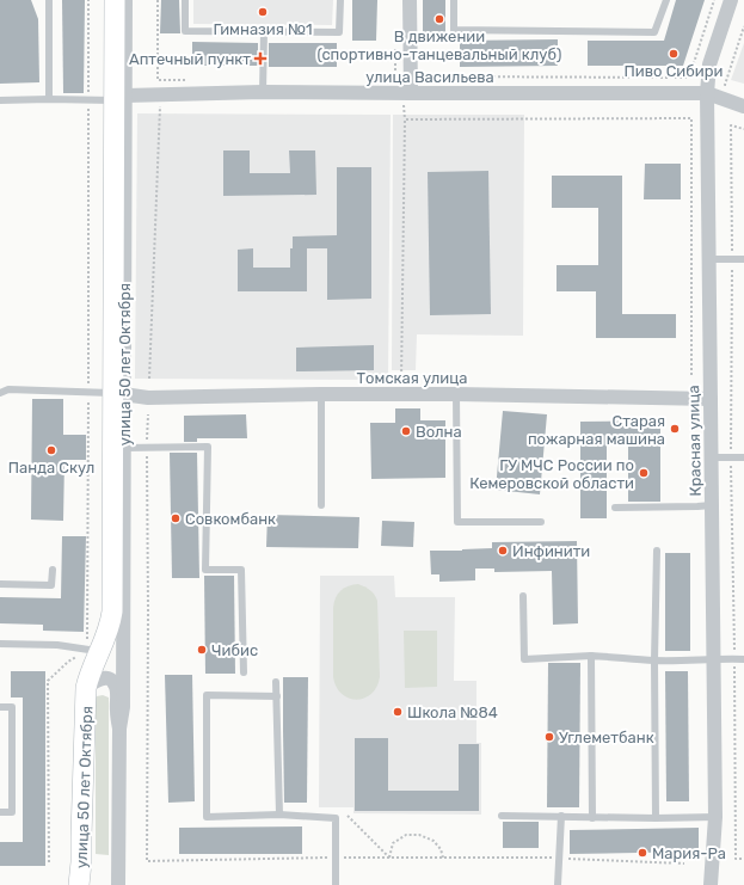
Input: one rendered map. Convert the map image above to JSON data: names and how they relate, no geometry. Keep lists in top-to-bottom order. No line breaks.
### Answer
{"streets":{"street":["улица Васильева","улица 50 лет Октября","Томская улица","Красная улица"]},"crossings":[["улица Васильева","улица 50 лет Октября"],["улица Васильева","Красная улица"],["улица 50 лет Октября","Томская улица"],["Томская улица","Красная улица"]],"places":{"other":["Гимназия №1","В движении (спортивно-танцевальный клуб)","Пиво Сибири","Старая пожарная машина","Волна","Панда Скул","ГУ МЧС России по Кемеровской области","Совкомбанк","Инфинити","Чибис","Школа №84","Углеметбанк","Мария-Ра"],"health":["Аптечный пункт"]}}
